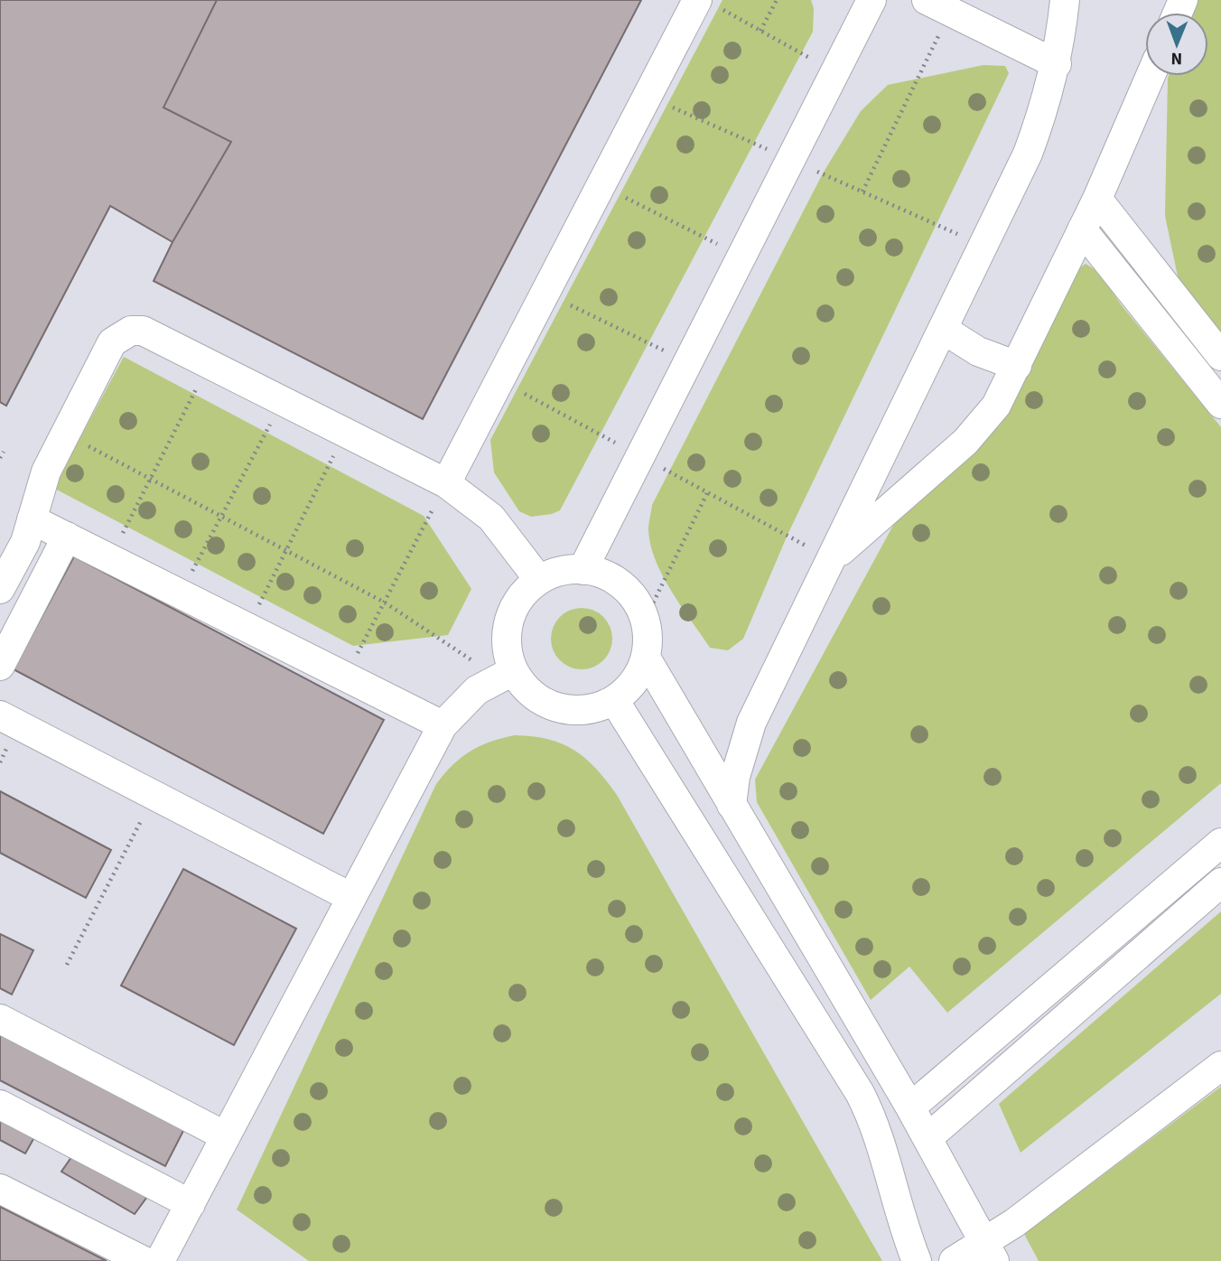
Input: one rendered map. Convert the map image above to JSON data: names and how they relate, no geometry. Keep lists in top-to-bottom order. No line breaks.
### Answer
{"north":"bottom"}
